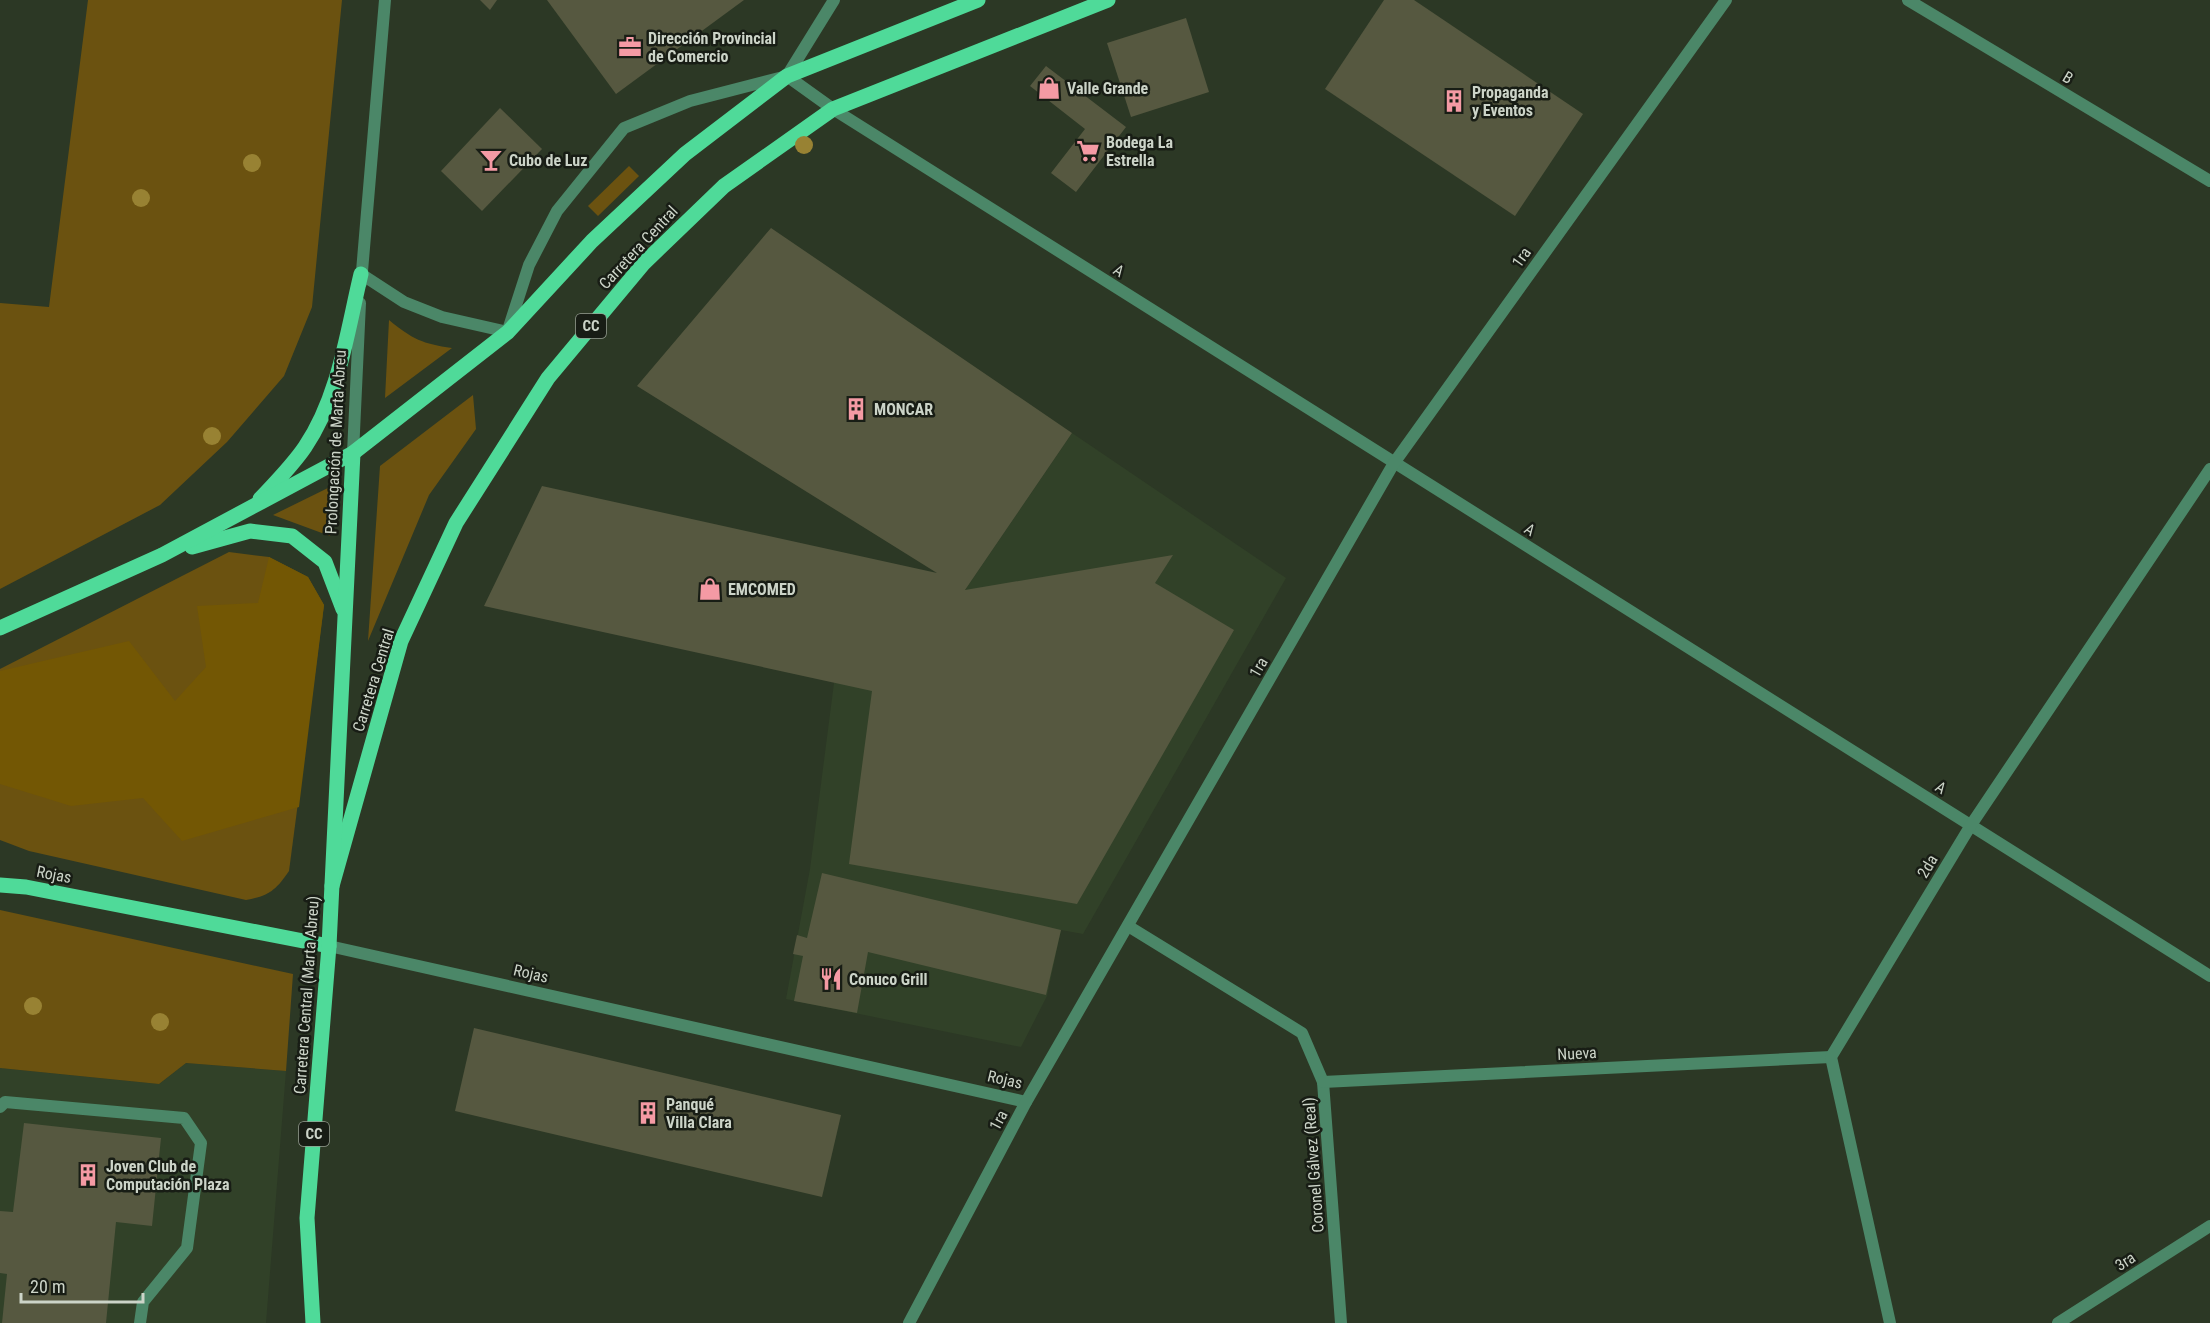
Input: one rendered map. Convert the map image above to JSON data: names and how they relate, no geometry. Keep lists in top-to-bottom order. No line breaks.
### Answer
{"streets":{"main road":["Carretera Central","CC","Prolongación de Marta Abreu","Rojas","Carretera Central (Marta Abreu)"],"street":["B","1ra","A","2da","Nueva","Coronel Gálvez (Real)","3ra"]},"crossings":[["Carretera Central","A"],["Carretera Central","Prolongación de Marta Abreu"],["Carretera Central","Carretera Central (Marta Abreu)"],["1ra","A"],["1ra","Rojas"],["1ra","Coronel Gálvez (Real)"],["A","2da"],["Prolongación de Marta Abreu","Carretera Central (Marta Abreu)"],["2da","Nueva"],["Rojas","Carretera Central (Marta Abreu)"],["Nueva","Coronel Gálvez (Real)"]],"places":{"office":["Dirección Provincial de Comercio"],"shop":["Valle Grande","EMCOMED"],"building":["Propaganda y Eventos","MONCAR","Panqué Villa Clara","Joven Club de Computación Plaza"],"supermarket":["Bodega La Estrella"],"bar":["Cubo de Luz"],"restaurant":["Conuco Grill"]},"scale_bar":"20 m"}
